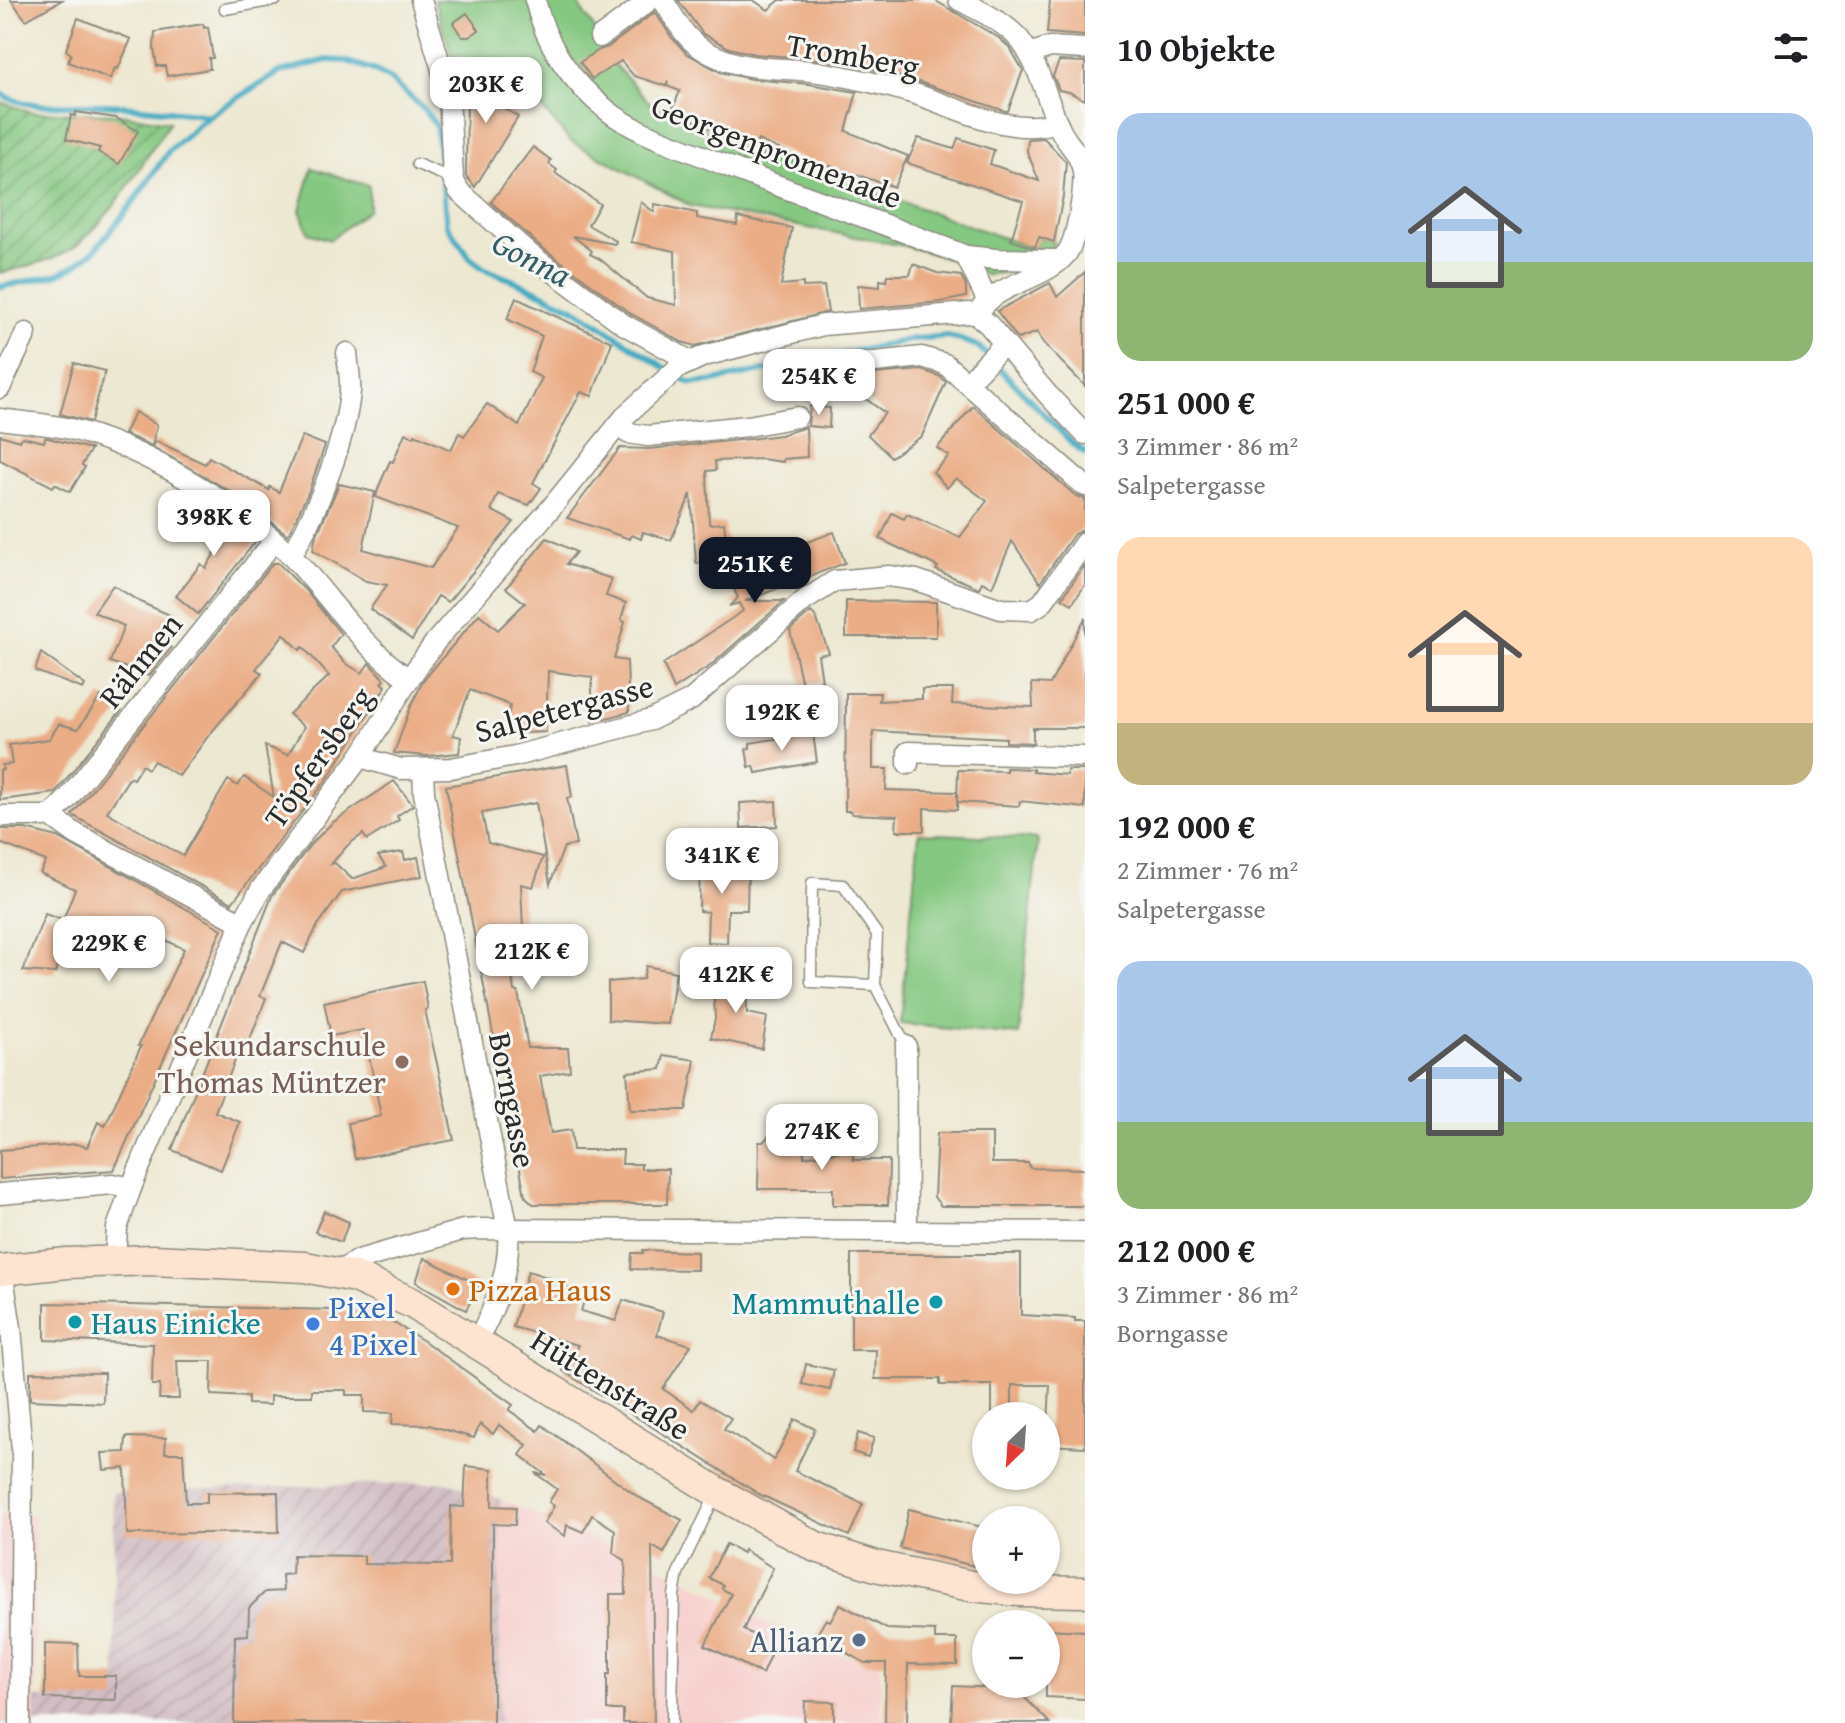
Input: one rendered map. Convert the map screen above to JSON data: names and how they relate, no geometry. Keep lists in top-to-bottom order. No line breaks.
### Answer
{"streets":{"street":["Tromberg","Georgenpromenade","Rähmen","Salpetergasse","Töpfersberg","Borngasse","Hüttenstraße"]},"crossings":[["Salpetergasse","Töpfersberg"],["Salpetergasse","Borngasse"],["Töpfersberg","Hüttenstraße"],["Borngasse","Hüttenstraße"]],"water":["Gonna"],"places":["Sekundarschule Thomas Müntzer","Pizza Haus","Mammuthalle","Haus Einicke","Pixel 4 Pixel","Allianz"],"north":"bottom left","page":{"heading":"10 Objekte","price":["203K €","254K €","398K €","251K €","192K €","341K €","229K €","212K €","412K €","274K €"],"list":[{"name":"251 000 €","note":"3 Zimmer · 86 m² · Salpetergasse"},{"name":"192 000 €","note":"2 Zimmer · 76 m² · Salpetergasse"},{"name":"212 000 €","note":"3 Zimmer · 86 m² · Borngasse"}],"map_buttons":["+","−"]}}
